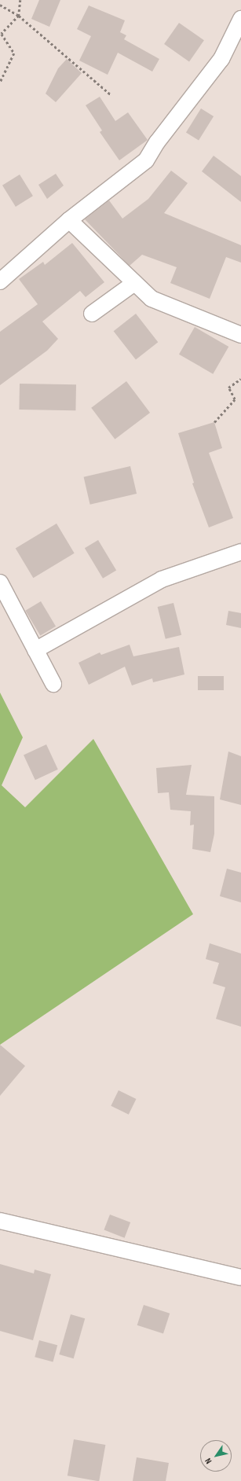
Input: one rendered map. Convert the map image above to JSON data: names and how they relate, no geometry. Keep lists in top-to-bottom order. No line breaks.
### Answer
{"north":"bottom left"}
